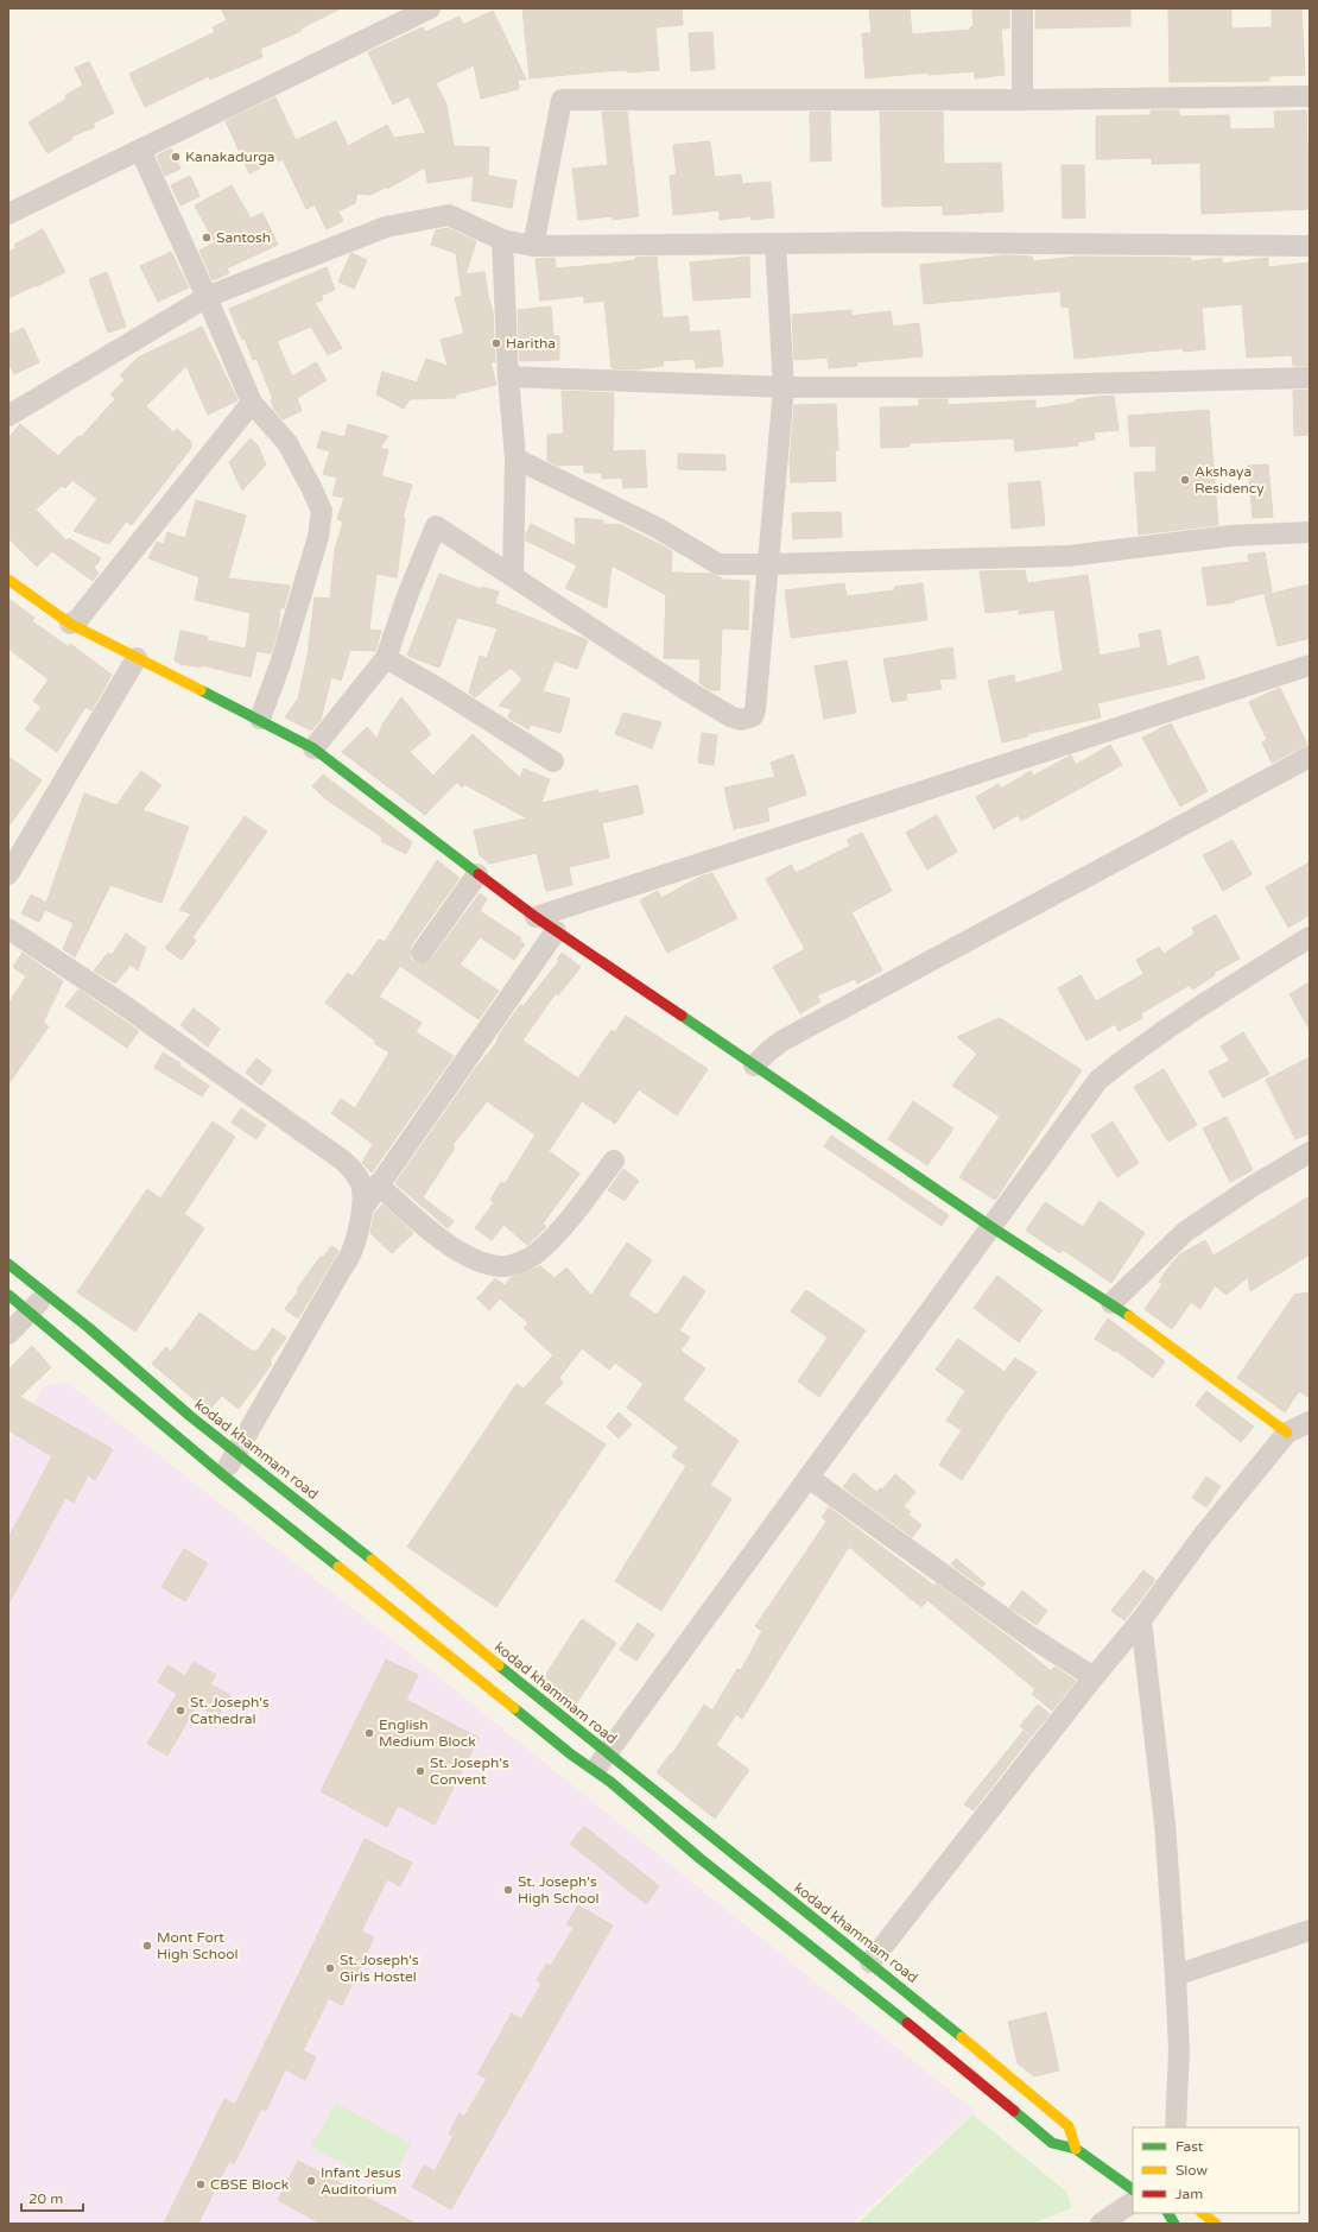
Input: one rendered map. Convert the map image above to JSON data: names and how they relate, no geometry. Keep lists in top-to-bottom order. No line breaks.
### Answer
{"streets":{"main road":["kodad khammam road"]},"places":["Kanakadurga","Santosh","Haritha","Akshaya Residency","St. Joseph's Cathedral","English Medium Block","St. Joseph's Convent","St. Joseph's High School","Mont Fort High School","St. Joseph's Girls Hostel","Infant Jesus Auditorium","CBSE Block"],"legend":["Fast","Slow","Jam"],"scale_bar":"20 m"}
